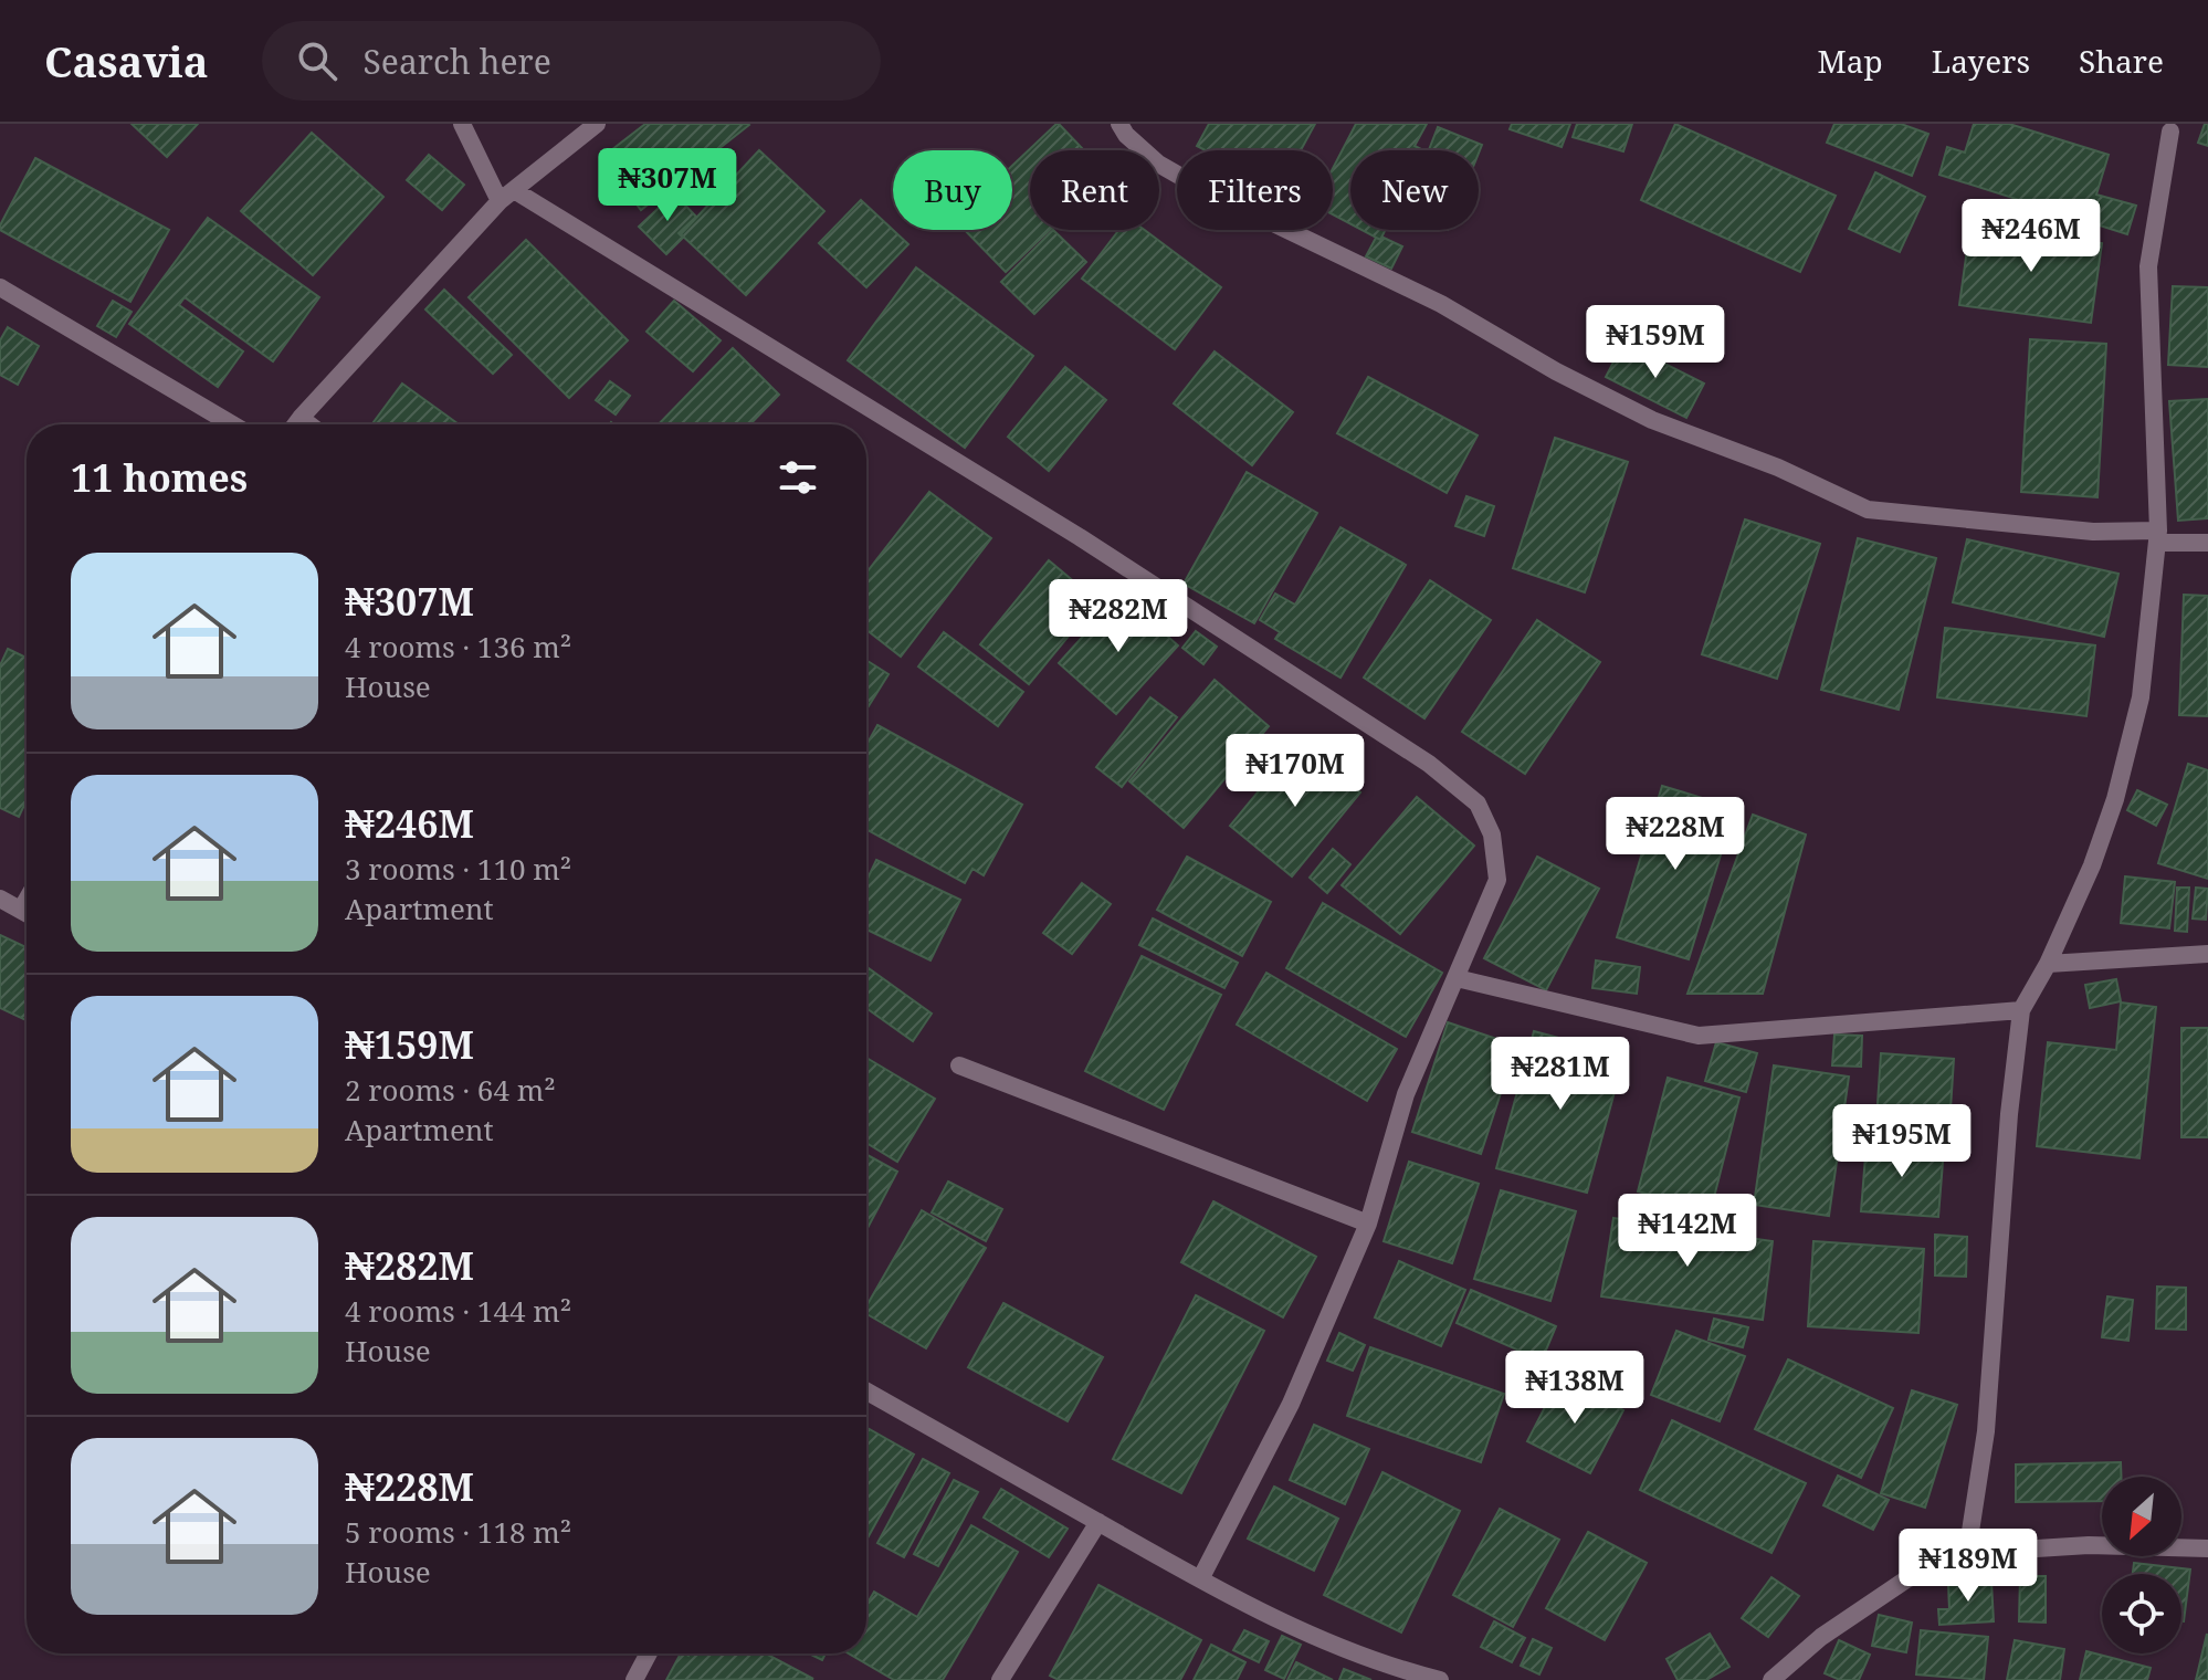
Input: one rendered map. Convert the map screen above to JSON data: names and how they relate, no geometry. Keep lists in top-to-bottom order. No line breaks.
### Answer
{"north":"bottom left","page":{"header":"Casavia","search":"Search here","nav":["Map","Layers","Share"],"price":["₦307M","₦246M","₦159M","₦282M","₦170M","₦228M","₦281M","₦195M","₦142M","₦138M","₦189M"],"chip":["Buy","Rent","Filters","New"],"heading":"11 homes","list":[{"name":"₦307M","note":"4 rooms · 136 m² · House"},{"name":"₦246M","note":"3 rooms · 110 m² · Apartment"},{"name":"₦159M","note":"2 rooms · 64 m² · Apartment"},{"name":"₦282M","note":"4 rooms · 144 m² · House"},{"name":"₦228M","note":"5 rooms · 118 m² · House"}]}}
